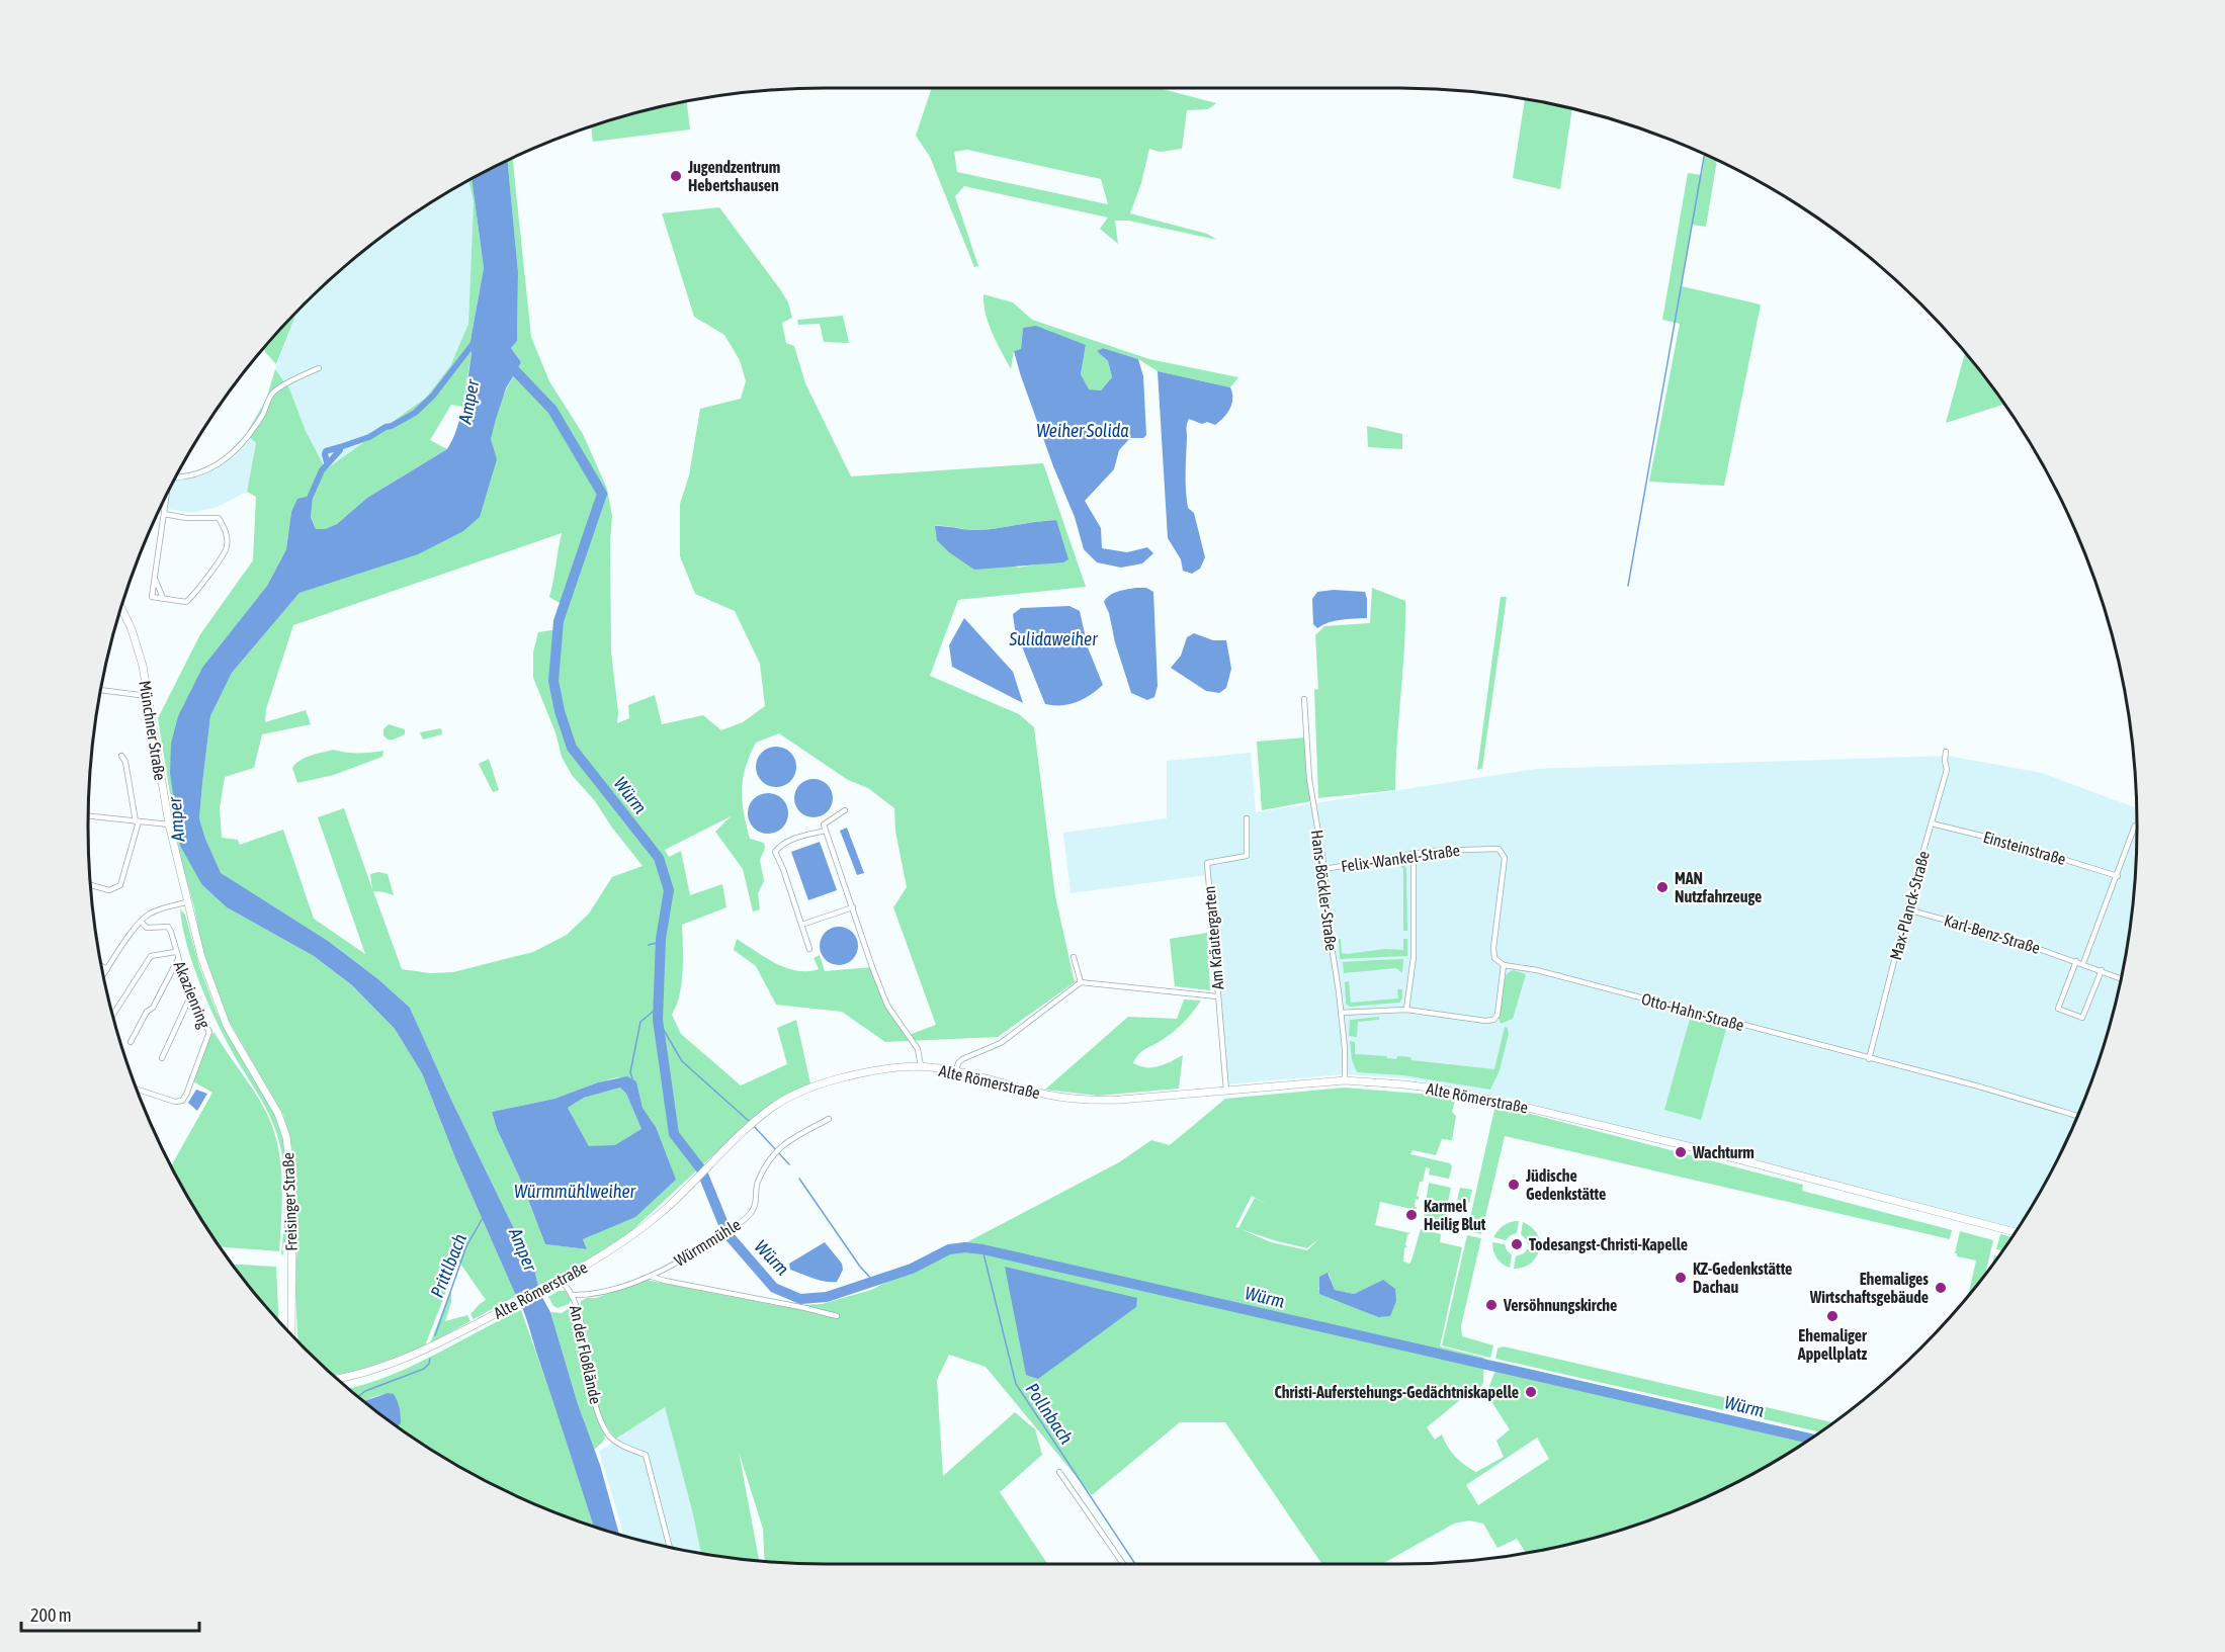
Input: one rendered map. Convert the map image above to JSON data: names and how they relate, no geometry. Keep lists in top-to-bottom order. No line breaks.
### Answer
{"streets":{"main road":["Münchner Straße","Alte Römerstraße","Freisinger Straße"],"street":["Einsteinstraße","Felix-Wankel-Straße","Hans-Böckler-Straße","Max-Planck-Straße","Karl-Benz-Straße","Am Kräutergarten","Akazienring","Otto-Hahn-Straße","Würmmühle","An der Floßlände"]},"crossings":[["Münchner Straße","Freisinger Straße"],["Einsteinstraße","Max-Planck-Straße"],["Felix-Wankel-Straße","Hans-Böckler-Straße"],["Felix-Wankel-Straße","Otto-Hahn-Straße"],["Hans-Böckler-Straße","Alte Römerstraße"],["Max-Planck-Straße","Karl-Benz-Straße"],["Max-Planck-Straße","Otto-Hahn-Straße"],["Am Kräutergarten","Alte Römerstraße"],["Alte Römerstraße","An der Floßlände"],["Würmmühle","An der Floßlände"]],"water":["Amper","Weiher Solida","Sulidaweiher","Würm","Würmmühlweiher","Prittlbach","Pollnbach"],"places":["Jugendzentrum Hebertshausen","MAN Nutzfahrzeuge","Wachturm","Jüdische Gedenkstätte","Karmel Heilig Blut","Todesangst-Christi-Kapelle","KZ-Gedenkstätte Dachau","Ehemaliges Wirtschaftsgebäude","Versöhnungskirche","Ehemaliger Appellplatz","Christi-Auferstehungs-Gedächtniskapelle"],"scale_bar":"200 m"}
